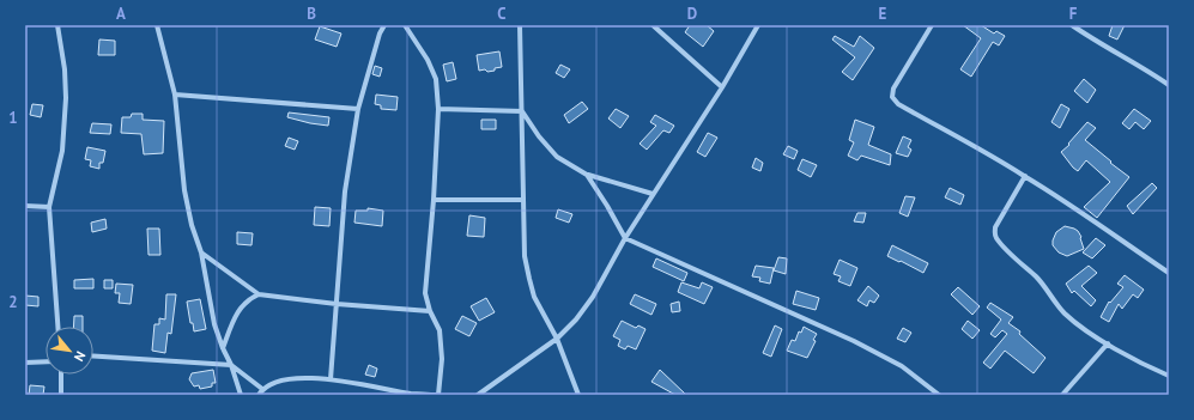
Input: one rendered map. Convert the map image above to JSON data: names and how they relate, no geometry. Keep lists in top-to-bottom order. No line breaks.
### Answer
{"north":"bottom right","grid":{"columns":["A","B","C","D","E","F"],"rows":["1","2"]}}
